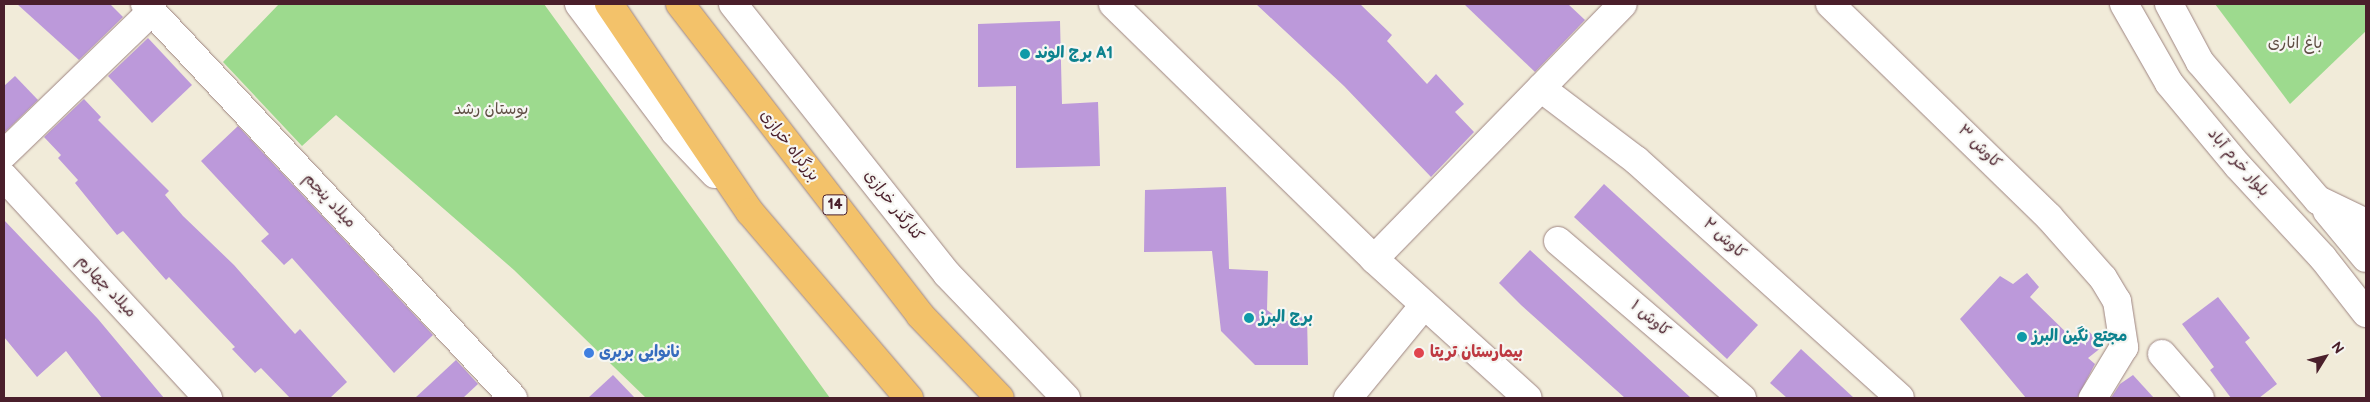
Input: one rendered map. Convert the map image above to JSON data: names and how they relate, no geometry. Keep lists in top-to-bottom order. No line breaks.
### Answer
{"streets":{"highway":["بزرگراه خرازی","14"],"street":["کاوش ۳","بلوار خرم آباد","میلاد پنجم","کنارگذر خرازی","کاوش ۲","میلاد چهارم","کاوش ۱"]},"parks":["باغ اناری","بوستان رشد"],"places":["برج الوند A1","برج البرز","مجتع نگین البرز","نانوایی بربری","بیمارستان تریتا"],"north":"top right"}
